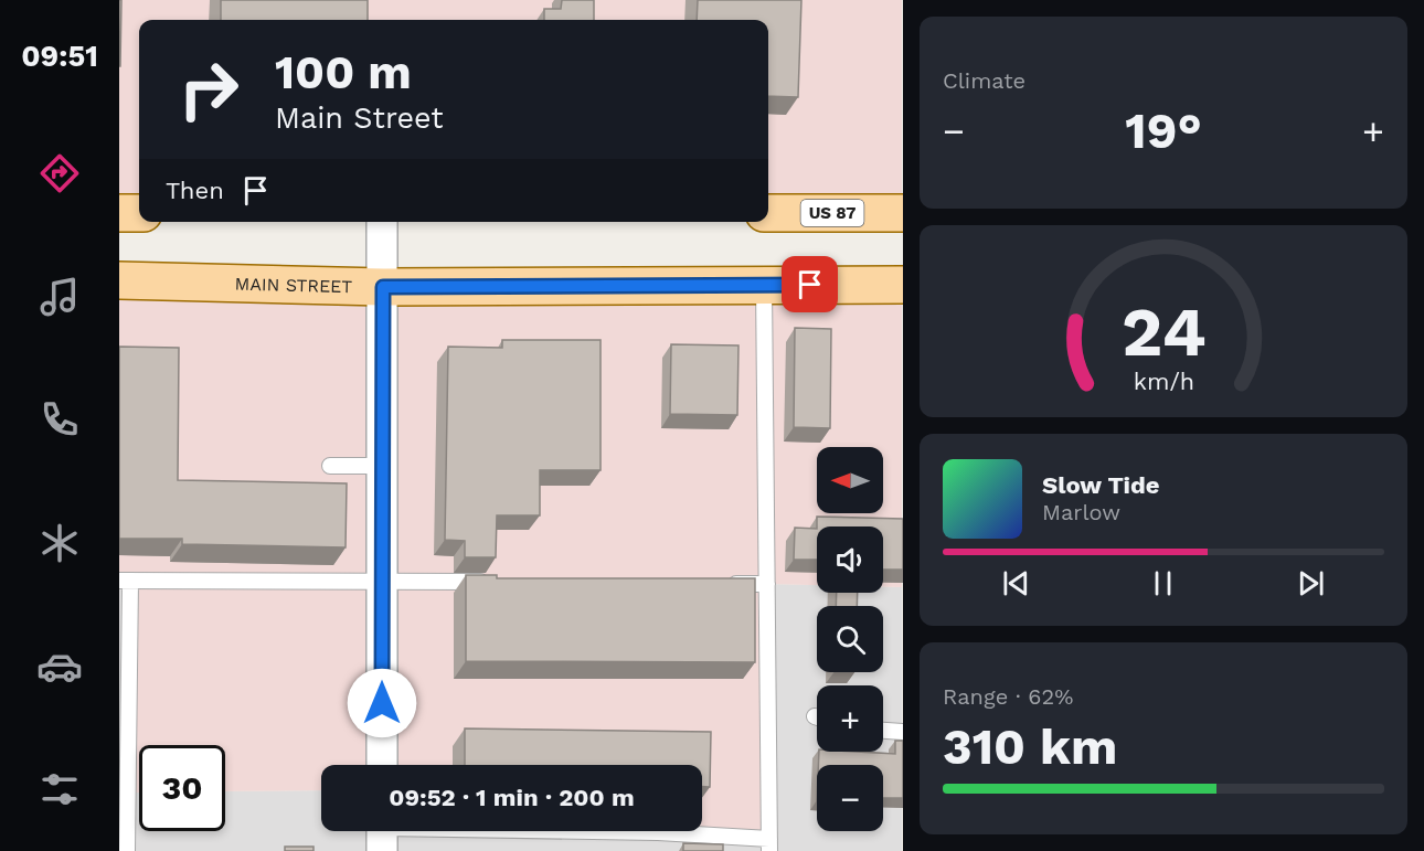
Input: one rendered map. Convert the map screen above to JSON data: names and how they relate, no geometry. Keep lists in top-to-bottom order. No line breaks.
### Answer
{"streets":{"main road":["US 87","MAIN STREET"]},"north":"left","page":{"tabs":"09:51","tile":["Climate",["Range · 62%","310 km"]],"turn":["100 m","Main Street"],"heat":["−","19°","+"],"then":"Then","map_buttons":["+","−"],"song":["Slow Tide","Marlow"],"limit":"30","trip":"09:52 · 1 min · 200 m","gauge":["24","km/h"]}}
